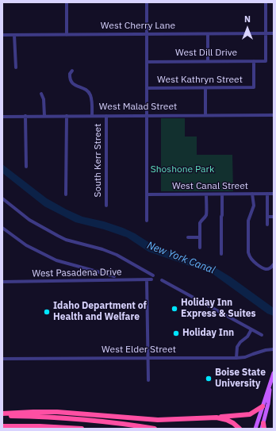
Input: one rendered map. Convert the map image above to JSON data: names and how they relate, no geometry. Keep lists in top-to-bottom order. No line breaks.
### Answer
{"streets":{"street":["West Cherry Lane","West Dill Drive","West Kathryn Street","West Malad Street","South Kerr Street","West Canal Street","West Pasadena Drive","West Elder Street"]},"crossings":[["West Cherry Lane","West Dill Drive"],["West Dill Drive","West Kathryn Street"],["West Malad Street","South Kerr Street"]],"water":["New York Canal"],"parks":["Shoshone Park"],"places":["Holiday Inn Express & Suites","Idaho Department of Health and Welfare","Holiday Inn","Boise State University"],"north":"top"}
